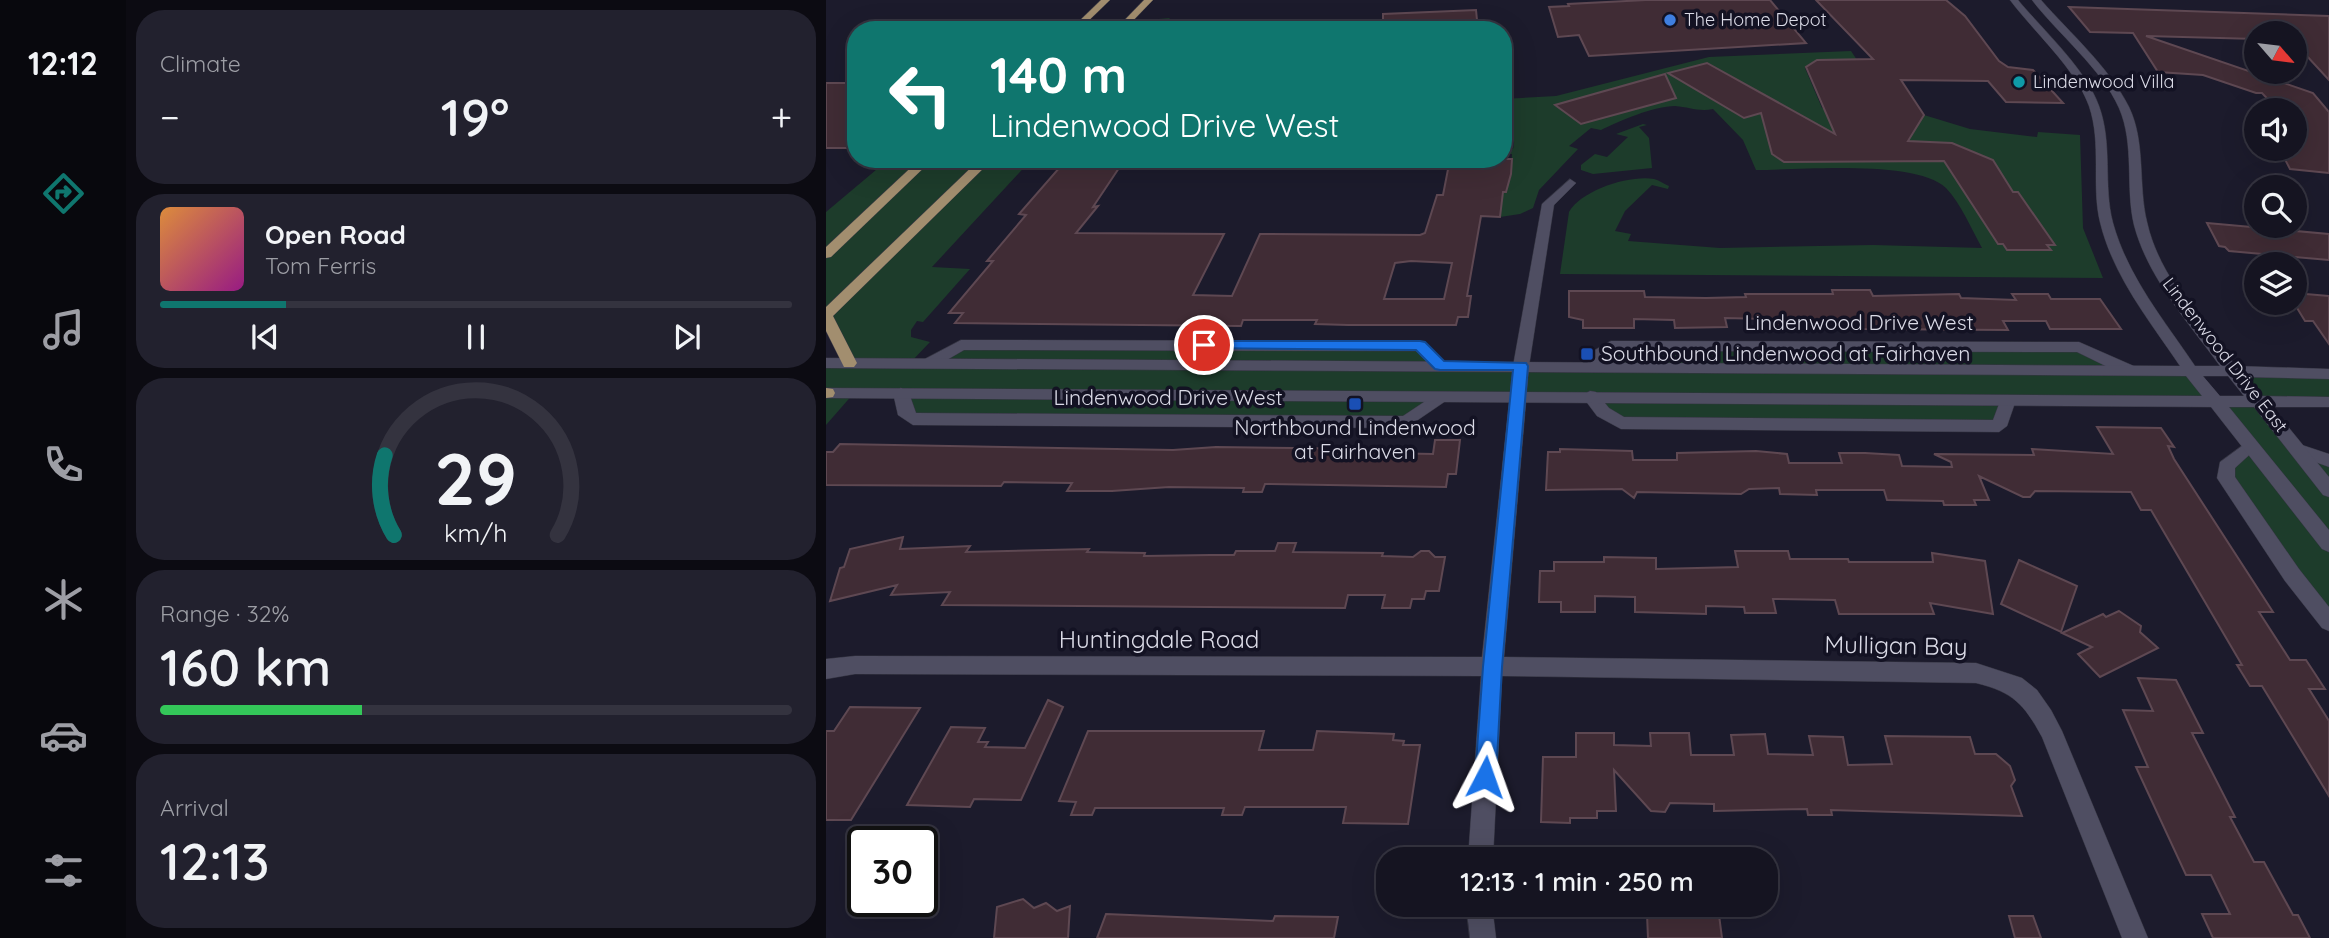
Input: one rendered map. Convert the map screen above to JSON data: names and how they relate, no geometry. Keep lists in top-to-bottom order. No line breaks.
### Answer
{"streets":{"street":["Lindenwood Drive West","Lindenwood Drive East","Huntingdale Road","Mulligan Bay"]},"crossings":[["Lindenwood Drive West","Lindenwood Drive East"],["Huntingdale Road","Mulligan Bay"]],"places":{"other":["The Home Depot","Lindenwood Villa"],"transit":["Southbound Lindenwood at Fairhaven","Northbound Lindenwood at Fairhaven"]},"north":"bottom right","page":{"tabs":"12:12","tile":["Climate",["Range · 32%","160 km"],["Arrival","12:13"]],"turn":["140 m","Lindenwood Drive West"],"heat":["−","19°","+"],"song":["Open Road","Tom Ferris"],"limit":"30","trip":"12:13 · 1 min · 250 m","gauge":["29","km/h"]}}
